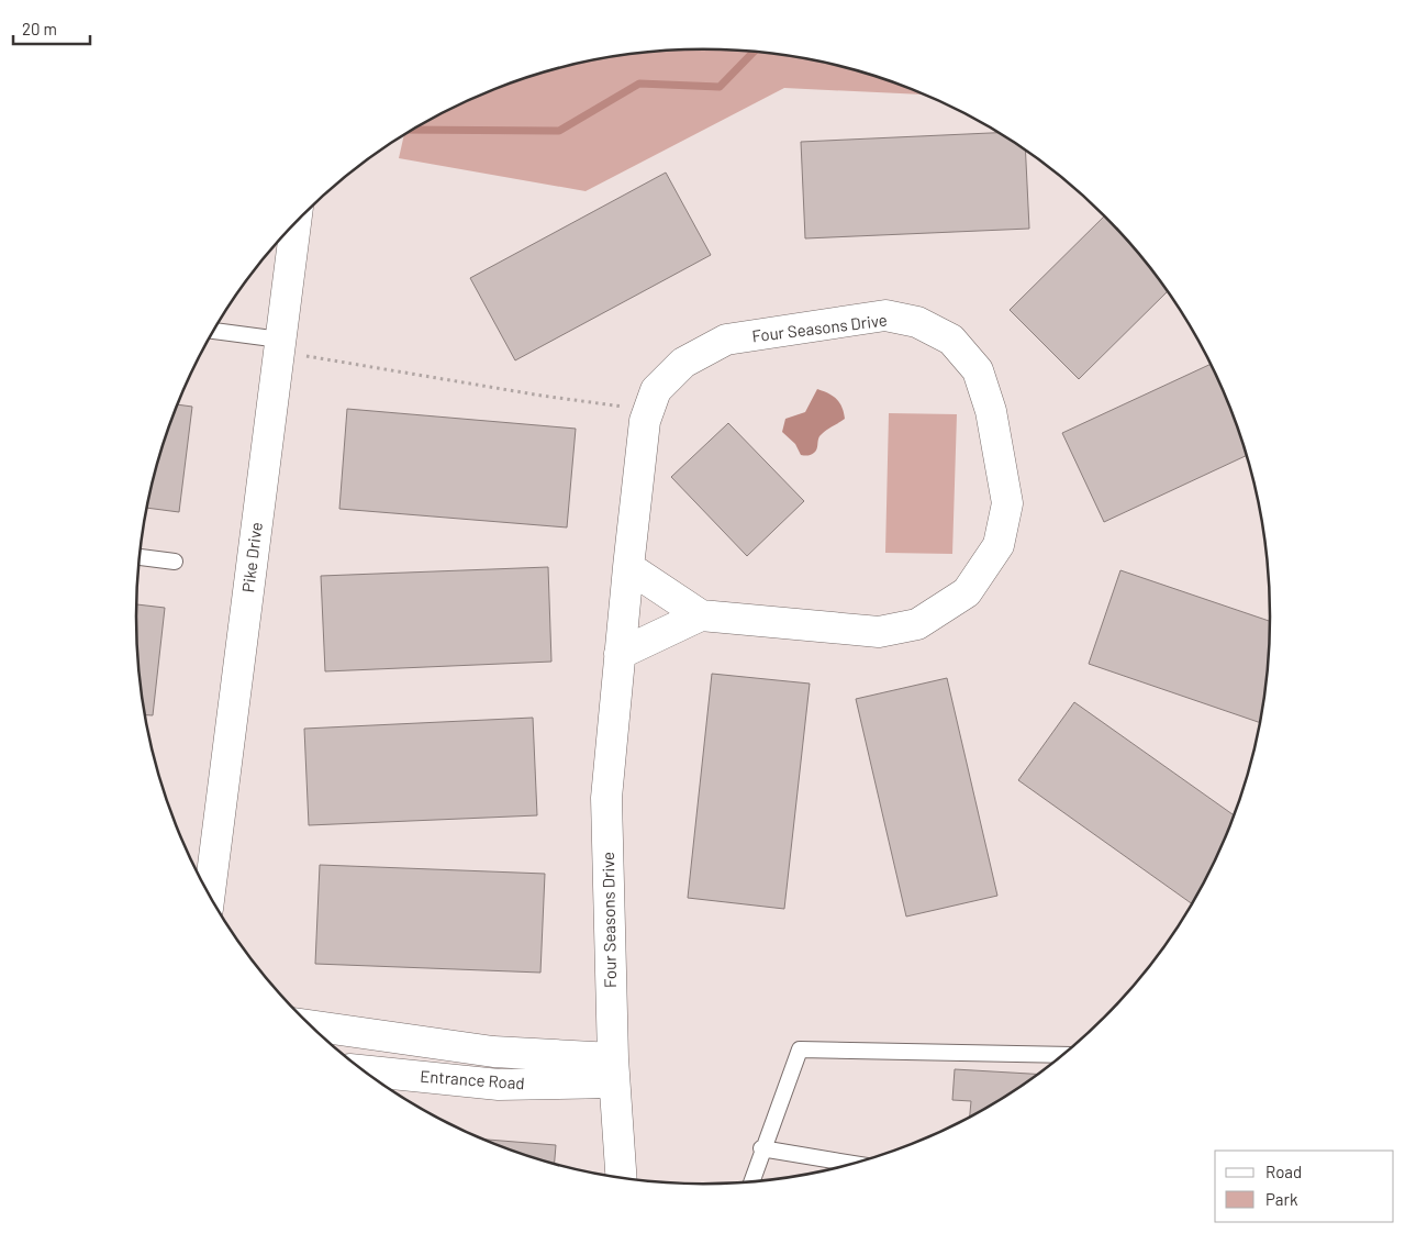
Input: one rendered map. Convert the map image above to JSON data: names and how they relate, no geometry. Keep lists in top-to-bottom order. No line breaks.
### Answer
{"streets":{"street":["Four Seasons Drive","Pike Drive","Entrance Road"]},"crossings":[["Four Seasons Drive","Entrance Road"]],"legend":["Road","Park"],"scale_bar":"20 m"}
